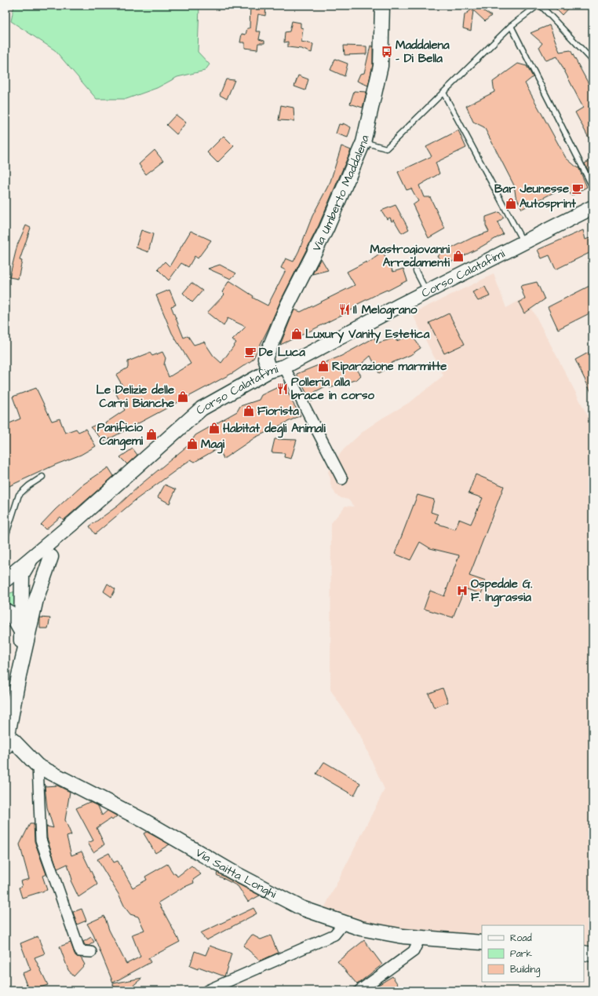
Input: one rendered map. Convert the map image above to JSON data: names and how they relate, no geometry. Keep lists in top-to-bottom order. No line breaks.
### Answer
{"streets":{"street":["Via Umberto Maddalena","Corso Calatafimi","Via Saitta Longhi"]},"crossings":[["Via Umberto Maddalena","Corso Calatafimi"]],"places":{"bus stop":["Maddalena - Di Bella"],"cafe":["Bar Jeunesse","De Luca"],"shop":["Autosprint","Mastrogiovanni Arredamenti","Luxury Vanity Estetica","Riparazione marmitte","Le Delizie delle Carni Bianche","Fiorista","Habitat degli Animali","Panificio Cangemi","Magi"],"restaurant":["Il Melograno","Polleria alla brace in corso"],"hospital":["Ospedale G. F. Ingrassia"]},"legend":["Road","Park","Building"]}
